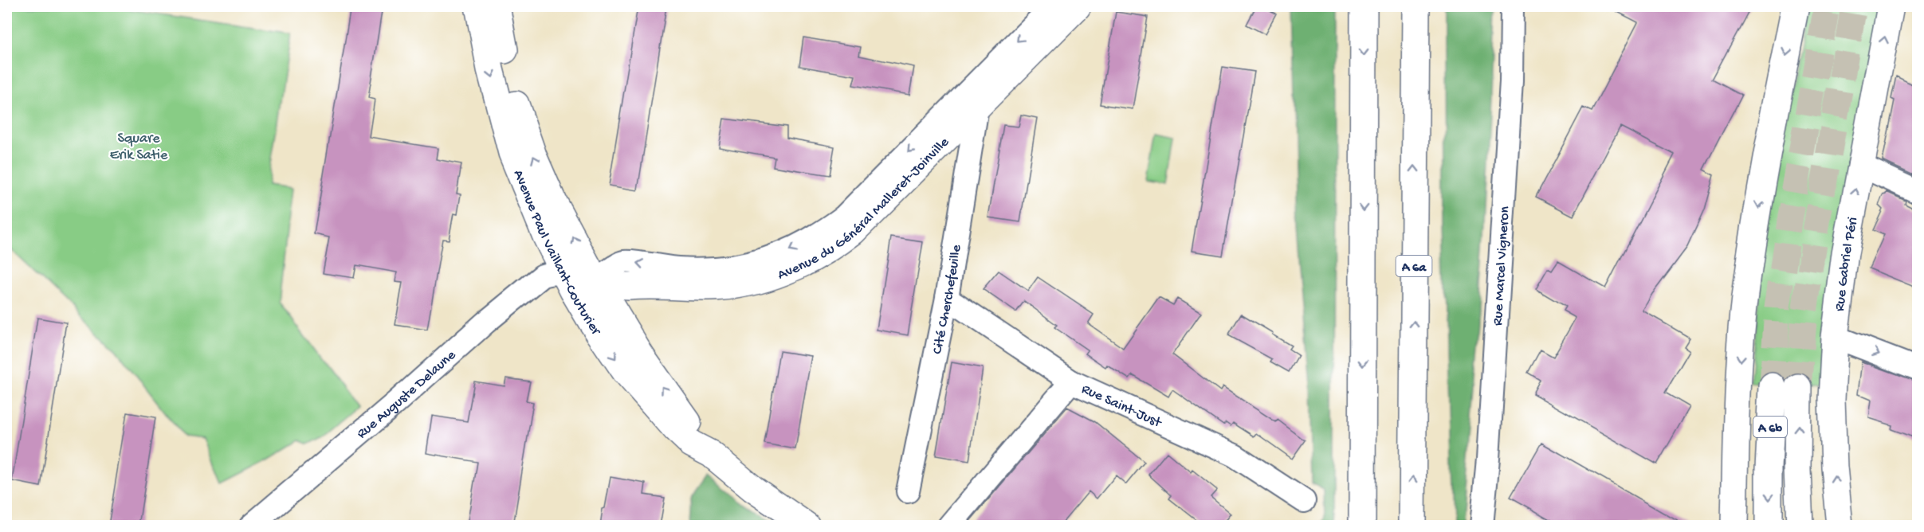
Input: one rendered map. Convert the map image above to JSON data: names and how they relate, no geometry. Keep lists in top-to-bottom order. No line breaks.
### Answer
{"streets":{"main road":["Avenue du Général Malleret-Joinville","Avenue Paul Vaillant-Couturier","Rue Gabriel Péri","A 6a","A 6b"],"street":["Rue Marcel Vigneron","Cité Cherchefeuille","Rue Auguste Delaune","Rue Saint-Just"]},"crossings":[["Avenue du Général Malleret-Joinville","Avenue Paul Vaillant-Couturier"],["Avenue du Général Malleret-Joinville","Cité Cherchefeuille"],["Avenue du Général Malleret-Joinville","Rue Auguste Delaune"],["Avenue Paul Vaillant-Couturier","Rue Auguste Delaune"],["Cité Cherchefeuille","Rue Saint-Just"]],"one_way":["Avenue du Général Malleret-Joinville"],"parks":["Square Erik Satie"]}
